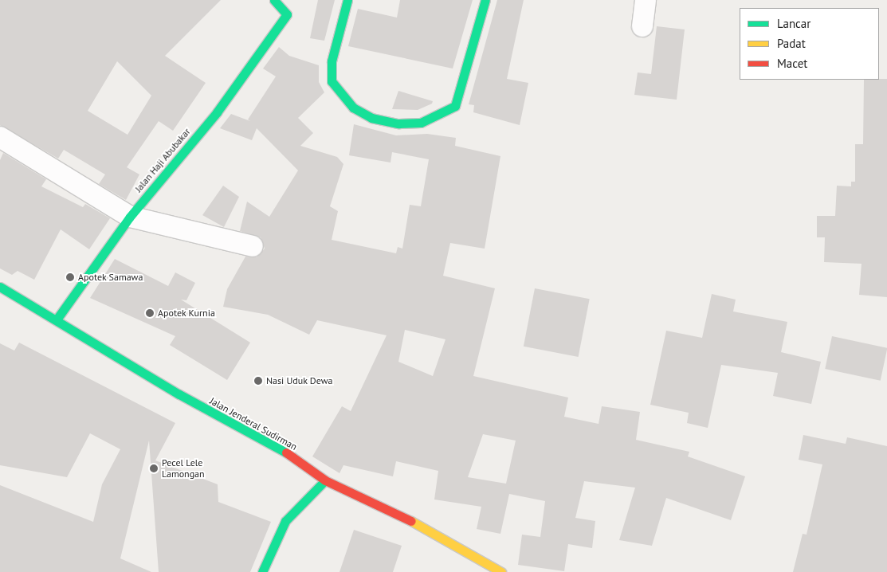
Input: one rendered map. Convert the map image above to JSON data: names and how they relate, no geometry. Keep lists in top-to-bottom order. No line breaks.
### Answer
{"streets":{"main road":["Jalan Haji Abubakar","Jalan Jenderal Sudirman"]},"crossings":[["Jalan Haji Abubakar","Jalan Jenderal Sudirman"]],"places":["Apotek Samawa","Apotek Kurnia","Nasi Uduk Dewa","Pecel Lele Lamongan"],"legend":["Lancar","Padat","Macet"]}
